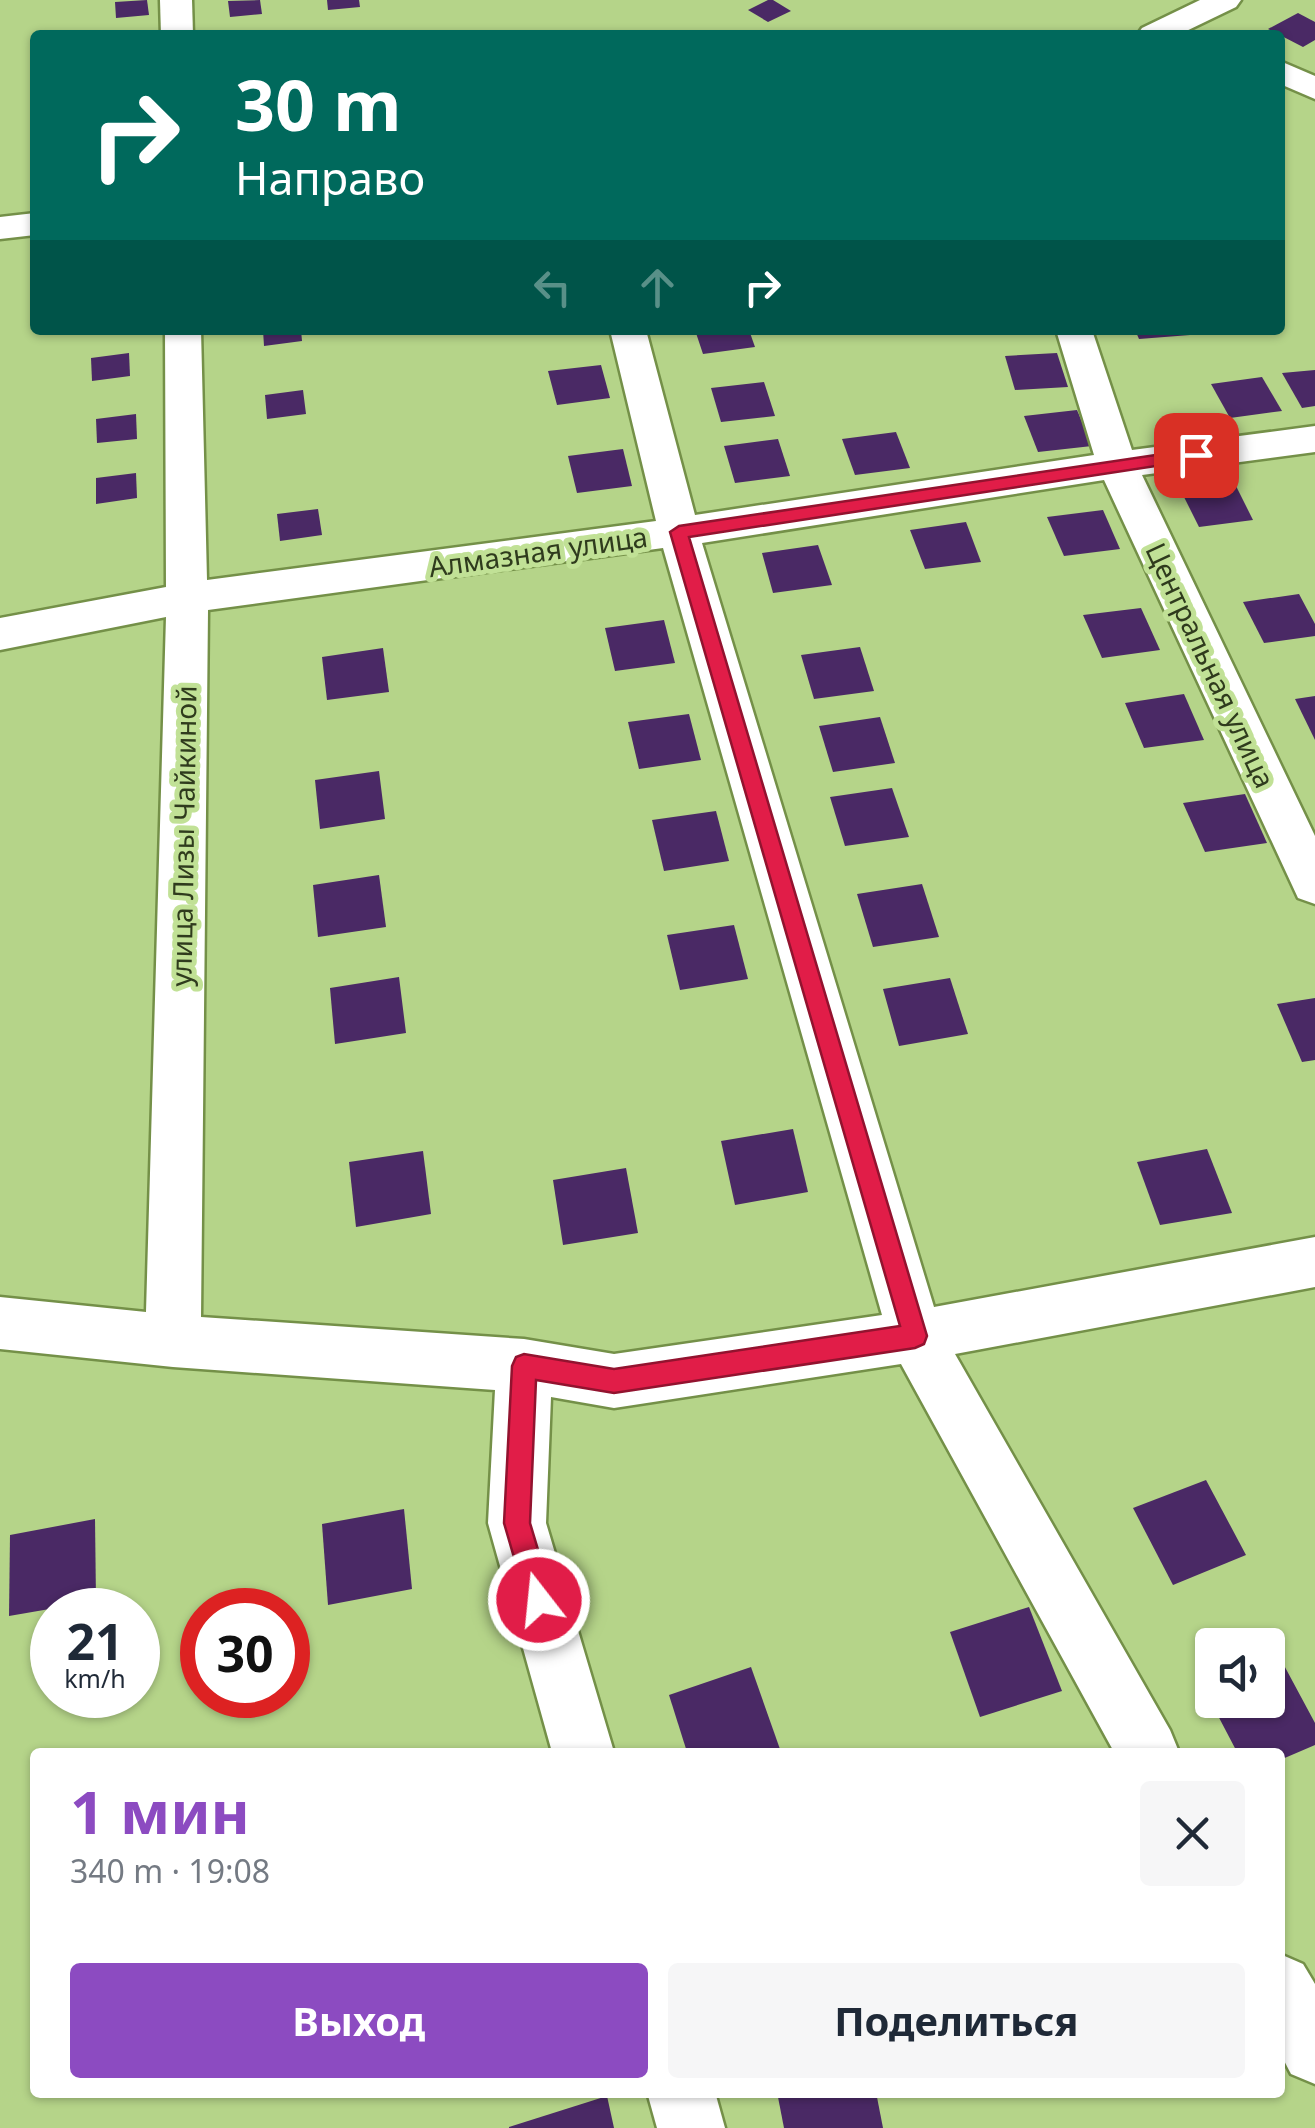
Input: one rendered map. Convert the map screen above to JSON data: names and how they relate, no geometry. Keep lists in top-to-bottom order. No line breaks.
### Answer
{"streets":{"street":["Алмазная улица","Центральная улица","улица Лизы Чайкиной"]},"crossings":[["Алмазная улица","Центральная улица"],["Алмазная улица","улица Лизы Чайкиной"]],"page":{"turn":["30 m","Направо"],"speed":"21 km/h","limit":"30","heading":["1 мин","340 m · 19:08"],"buttons":["Выход","Поделиться"]}}
